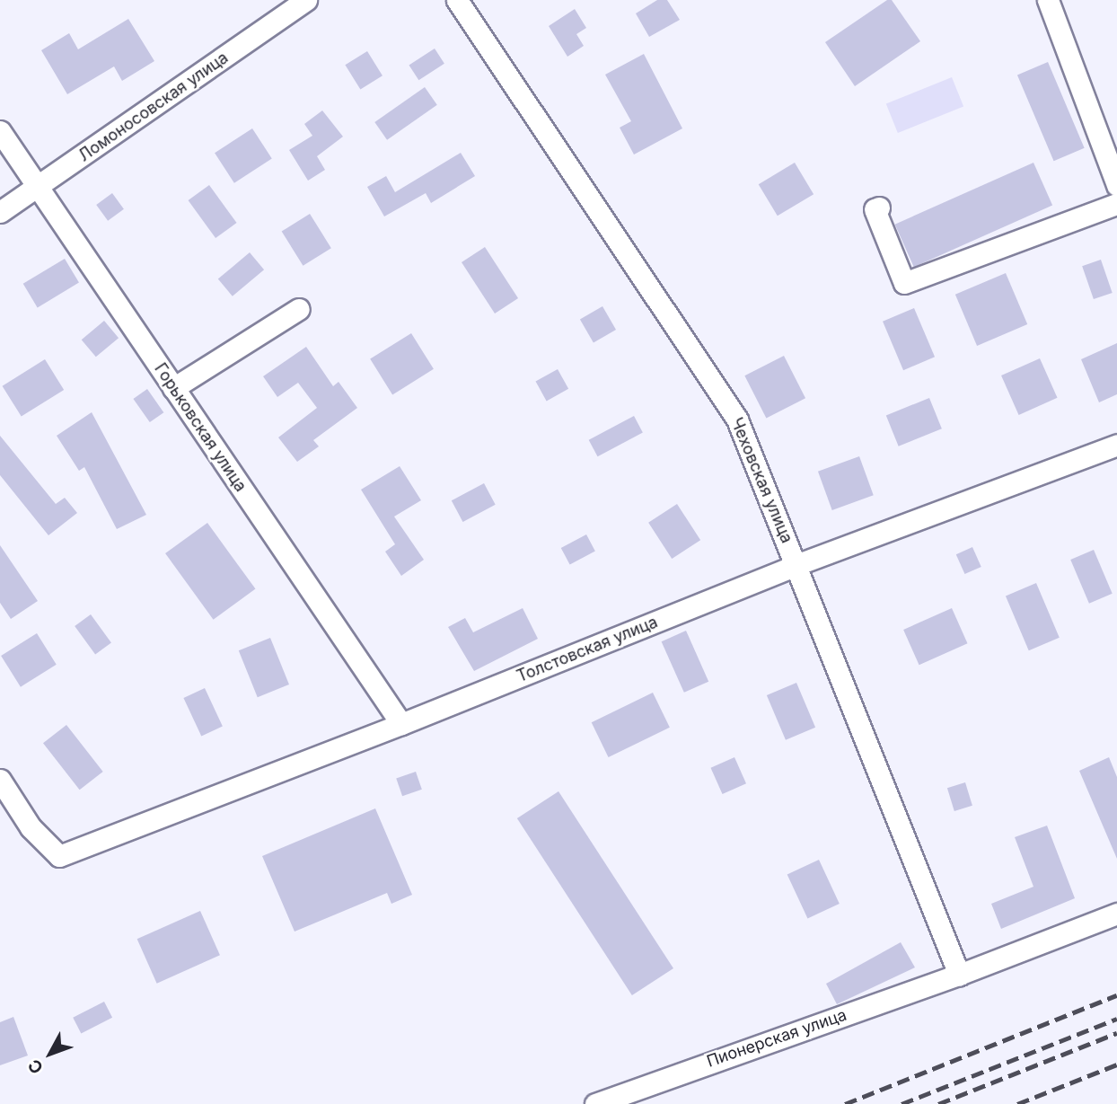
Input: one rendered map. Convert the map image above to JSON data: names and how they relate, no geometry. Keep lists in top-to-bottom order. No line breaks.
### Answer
{"streets":{"street":["Ломоносовская улица","Горьковская улица","Чеховская улица","Толстовская улица","Пионерская улица"]},"crossings":[["Ломоносовская улица","Горьковская улица"],["Горьковская улица","Толстовская улица"],["Чеховская улица","Толстовская улица"],["Чеховская улица","Пионерская улица"]],"north":"bottom left"}
